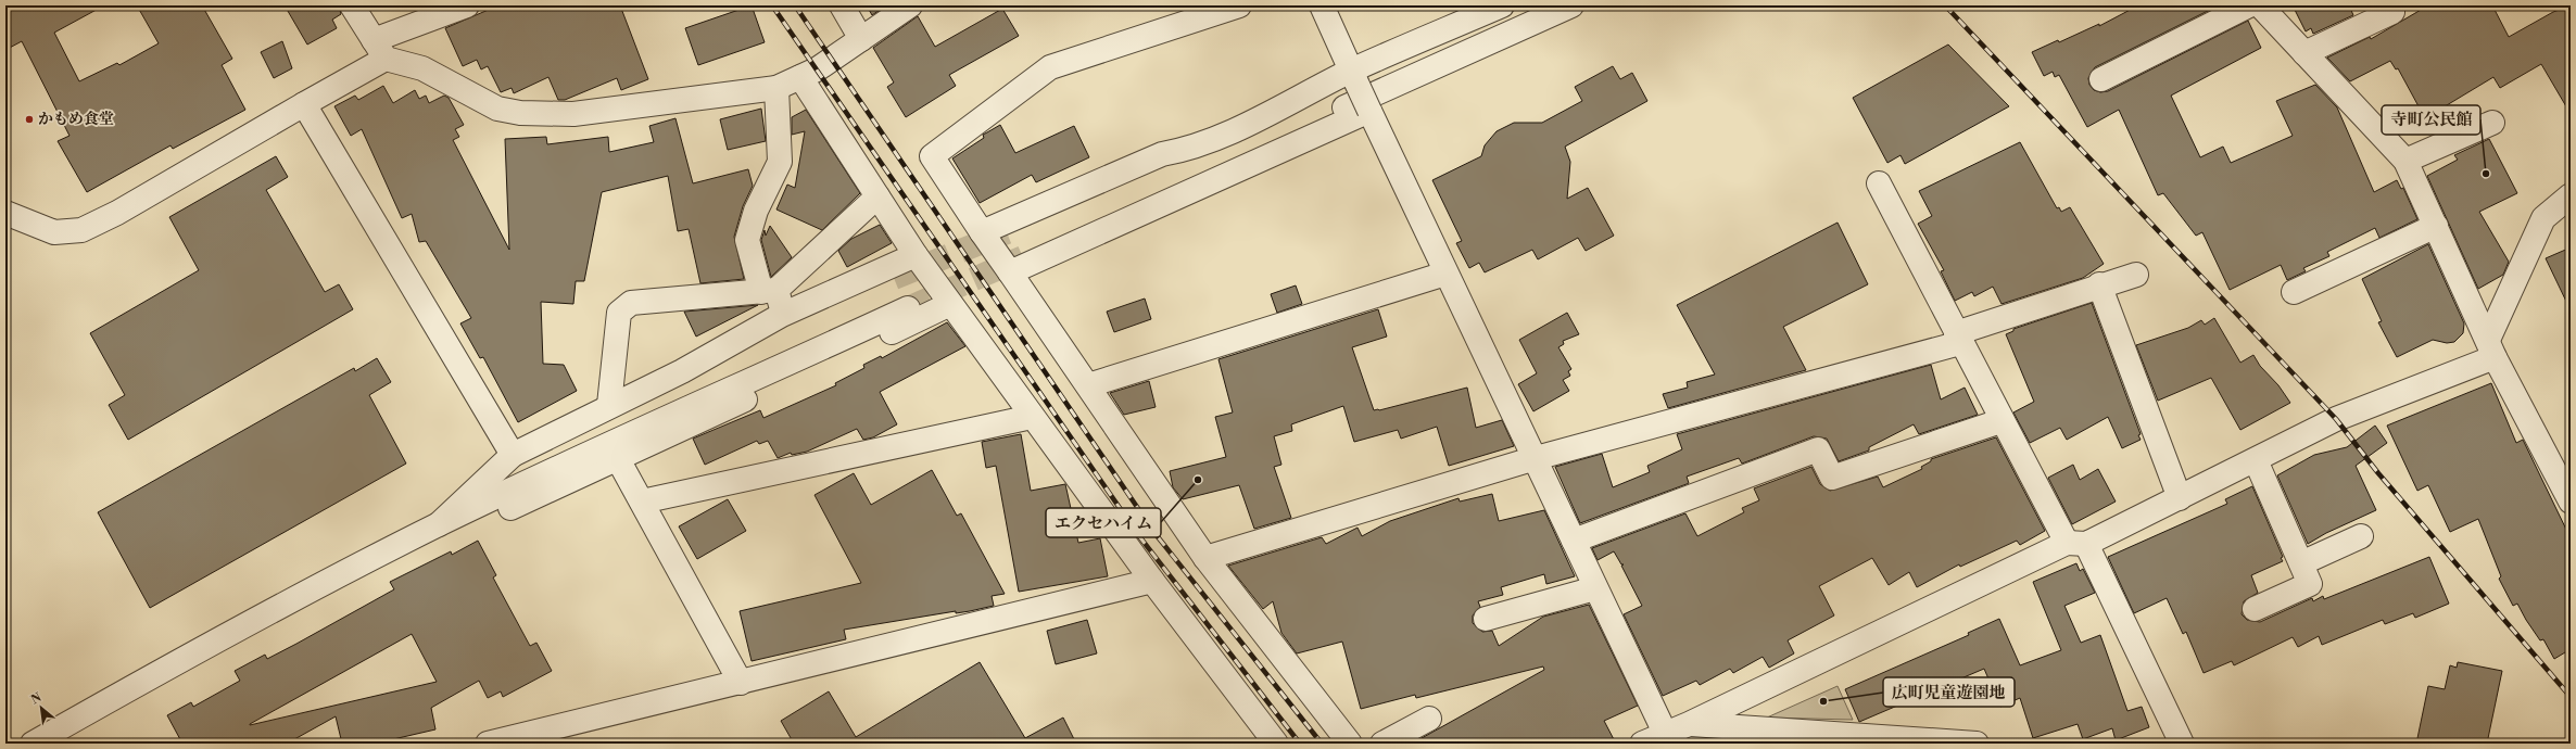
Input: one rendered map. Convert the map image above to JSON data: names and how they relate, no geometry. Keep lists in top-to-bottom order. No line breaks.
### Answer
{"places":["かもめ食堂","寺町公民館","エクセハイム","広町児童遊園地"],"north":"top left"}
